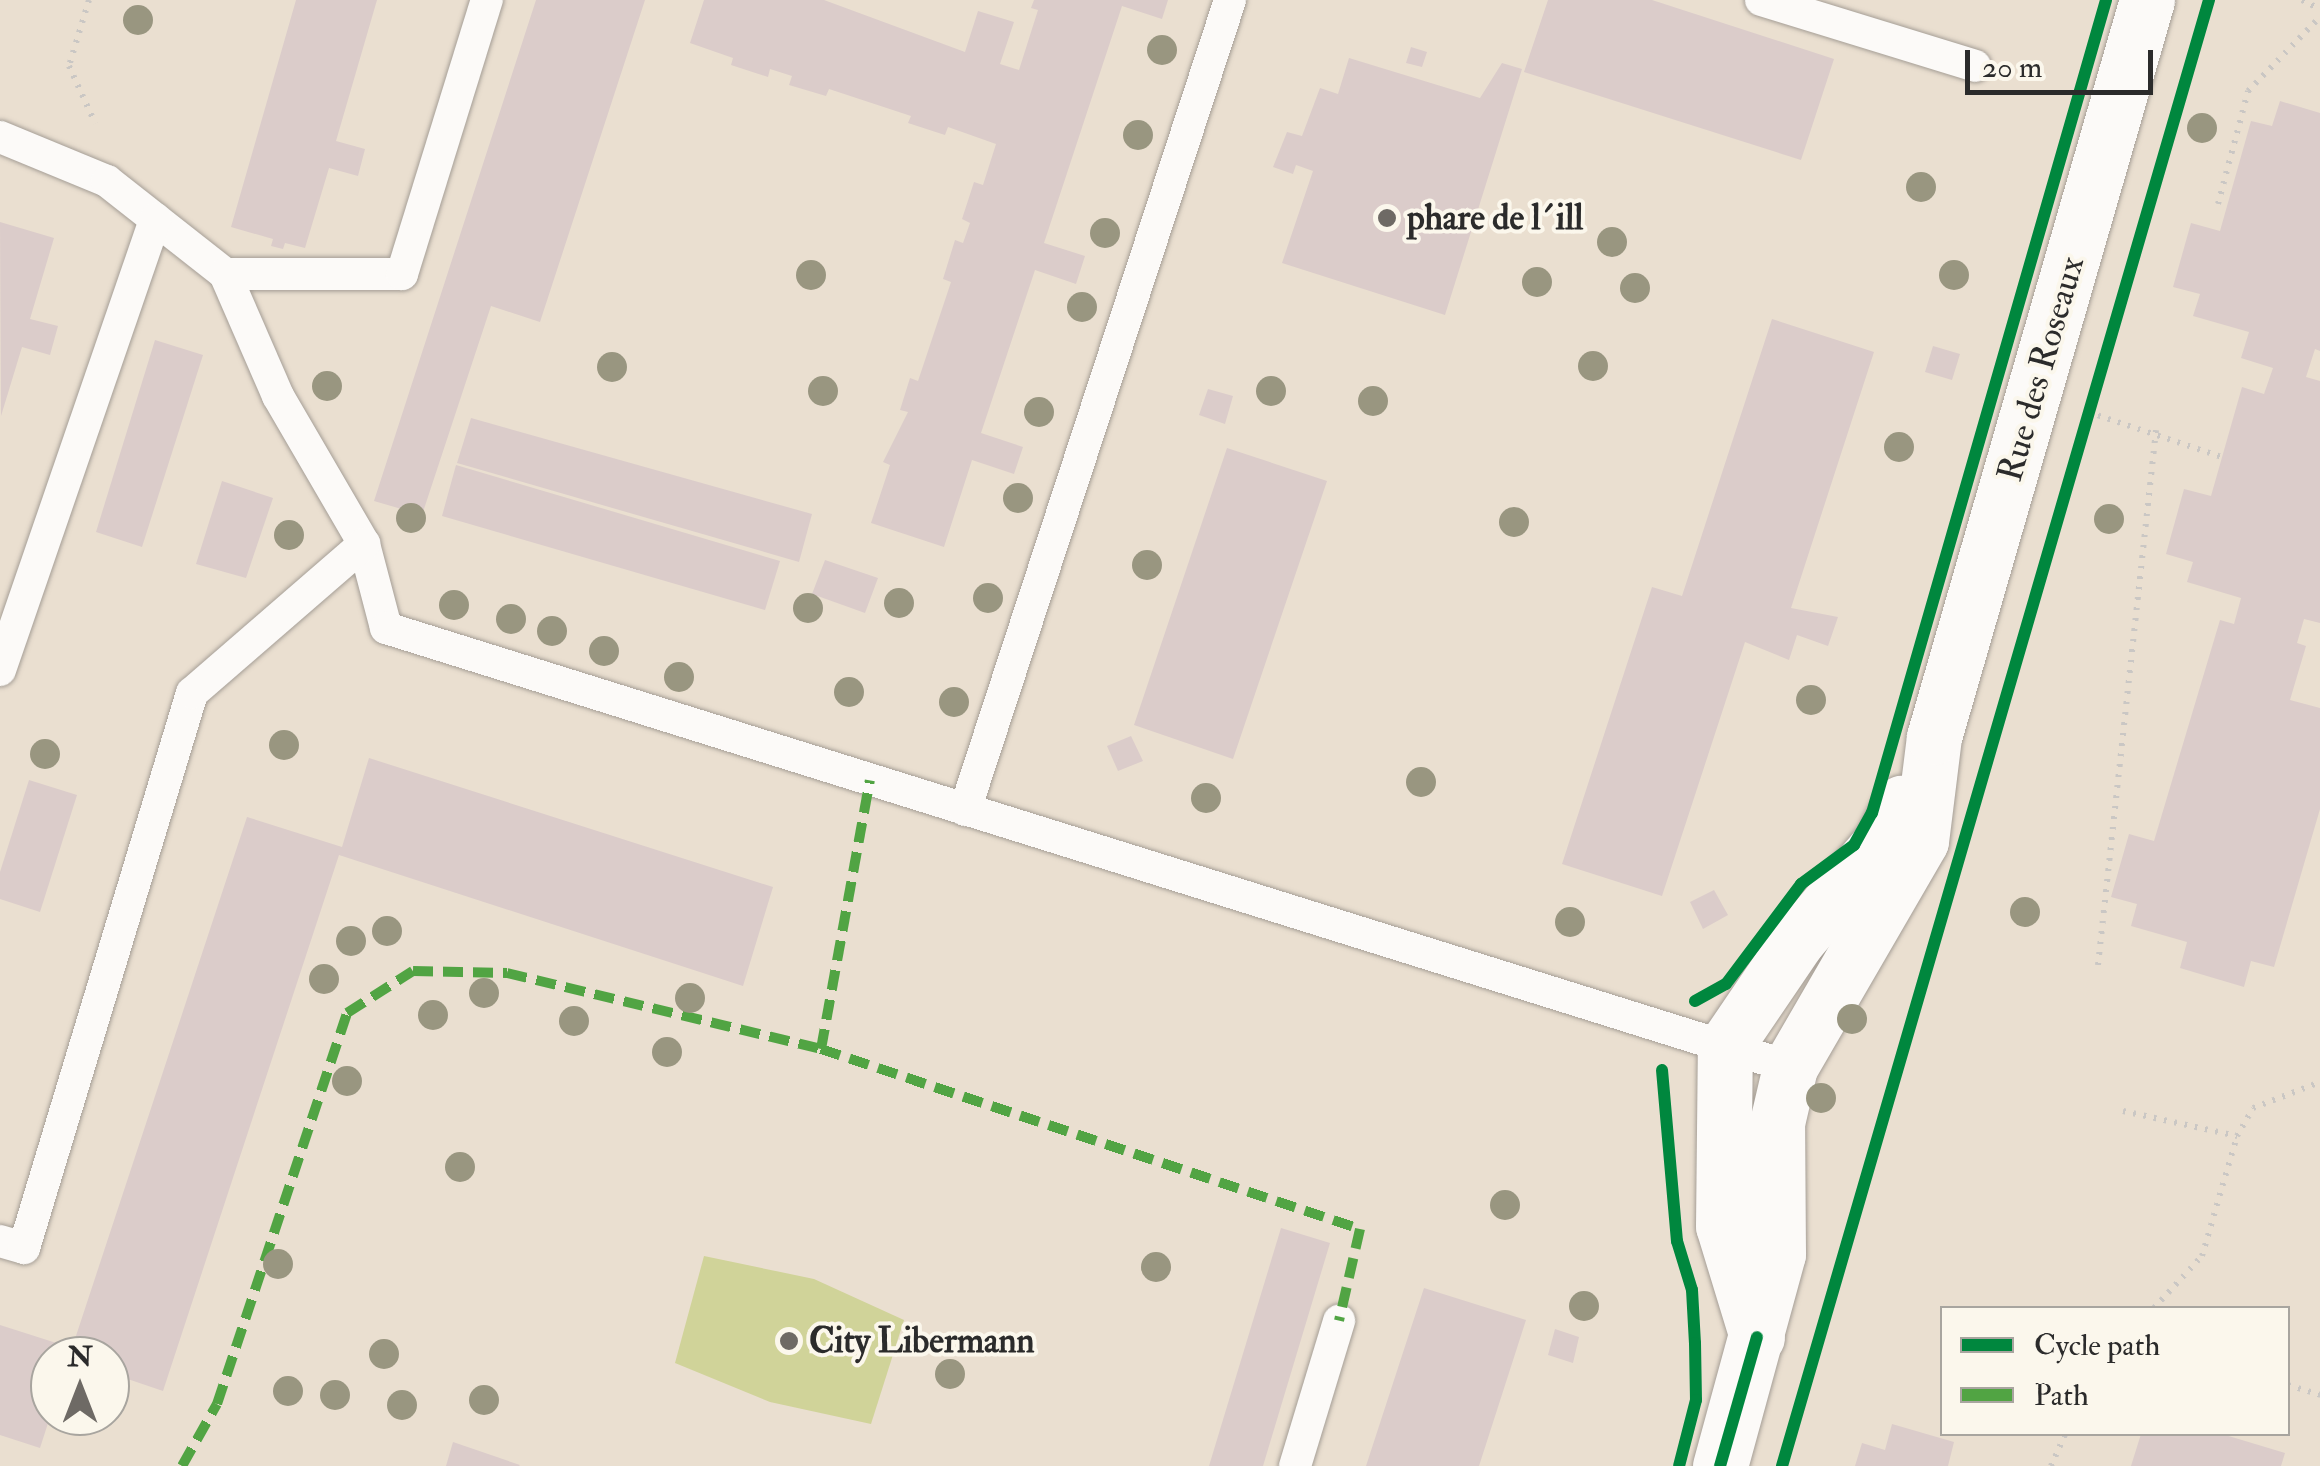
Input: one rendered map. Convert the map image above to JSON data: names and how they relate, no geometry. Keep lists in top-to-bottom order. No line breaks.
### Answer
{"streets":{"street":["Rue des Roseaux"]},"places":["phare de l´ill","City Libermann"],"legend":["Cycle path","Path"],"scale_bar":"20 m","north":"top"}
